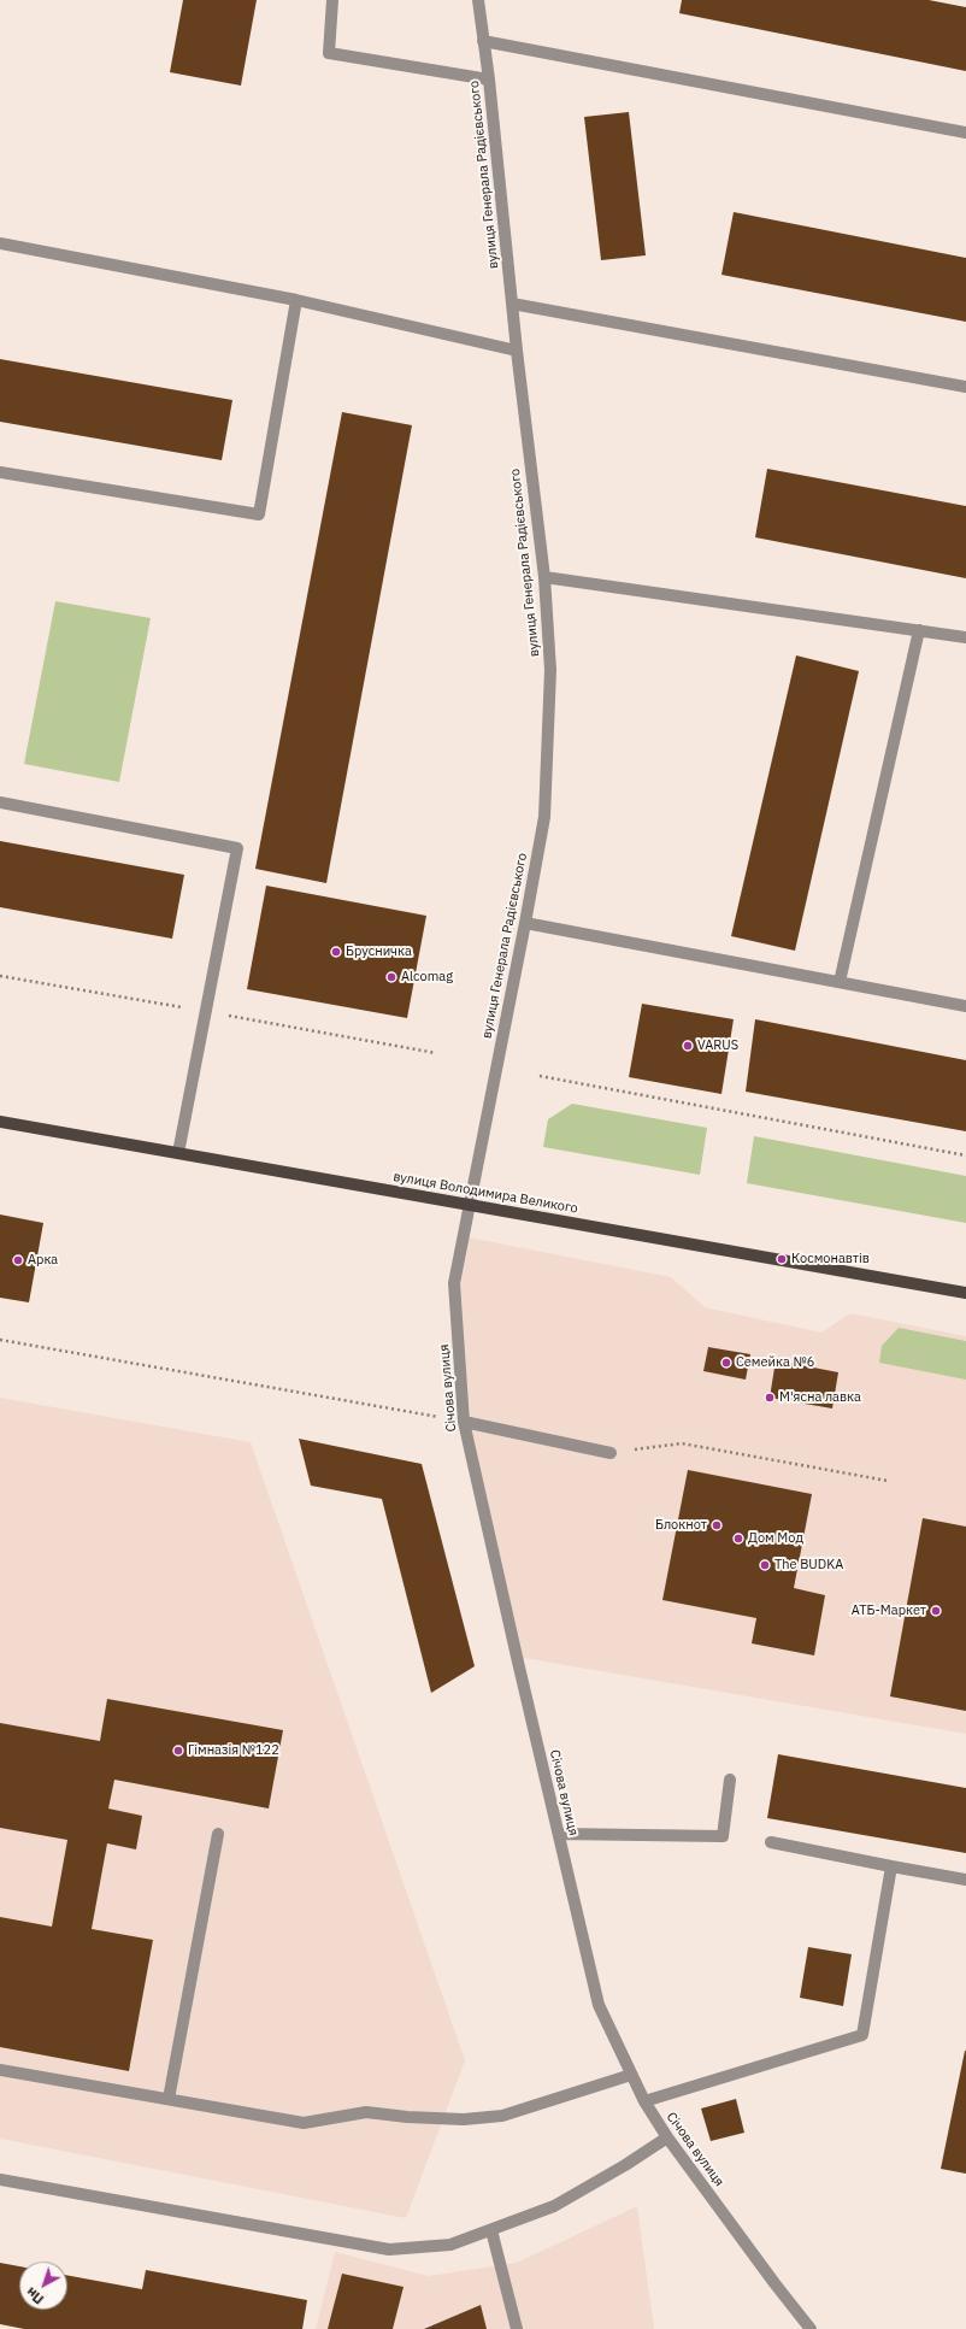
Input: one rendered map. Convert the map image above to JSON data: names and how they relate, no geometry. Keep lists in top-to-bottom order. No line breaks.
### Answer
{"streets":{"main road":["вулиця Володимира Великого"],"street":["вулиця Генерала Радієвського","Січова вулиця"]},"crossings":[["вулиця Генерала Радієвського","вулиця Володимира Великого"],["вулиця Генерала Радієвського","Січова вулиця"],["вулиця Володимира Великого","Січова вулиця"]],"places":["Брусничка","Alcomag","VARUS","Космонавтів","Арка","Семейка №6","М'ясна лавка","Блокнот","Дом Мод","The BUDKA","АТБ-Маркет","Гімназія №122"],"north":"bottom left"}
